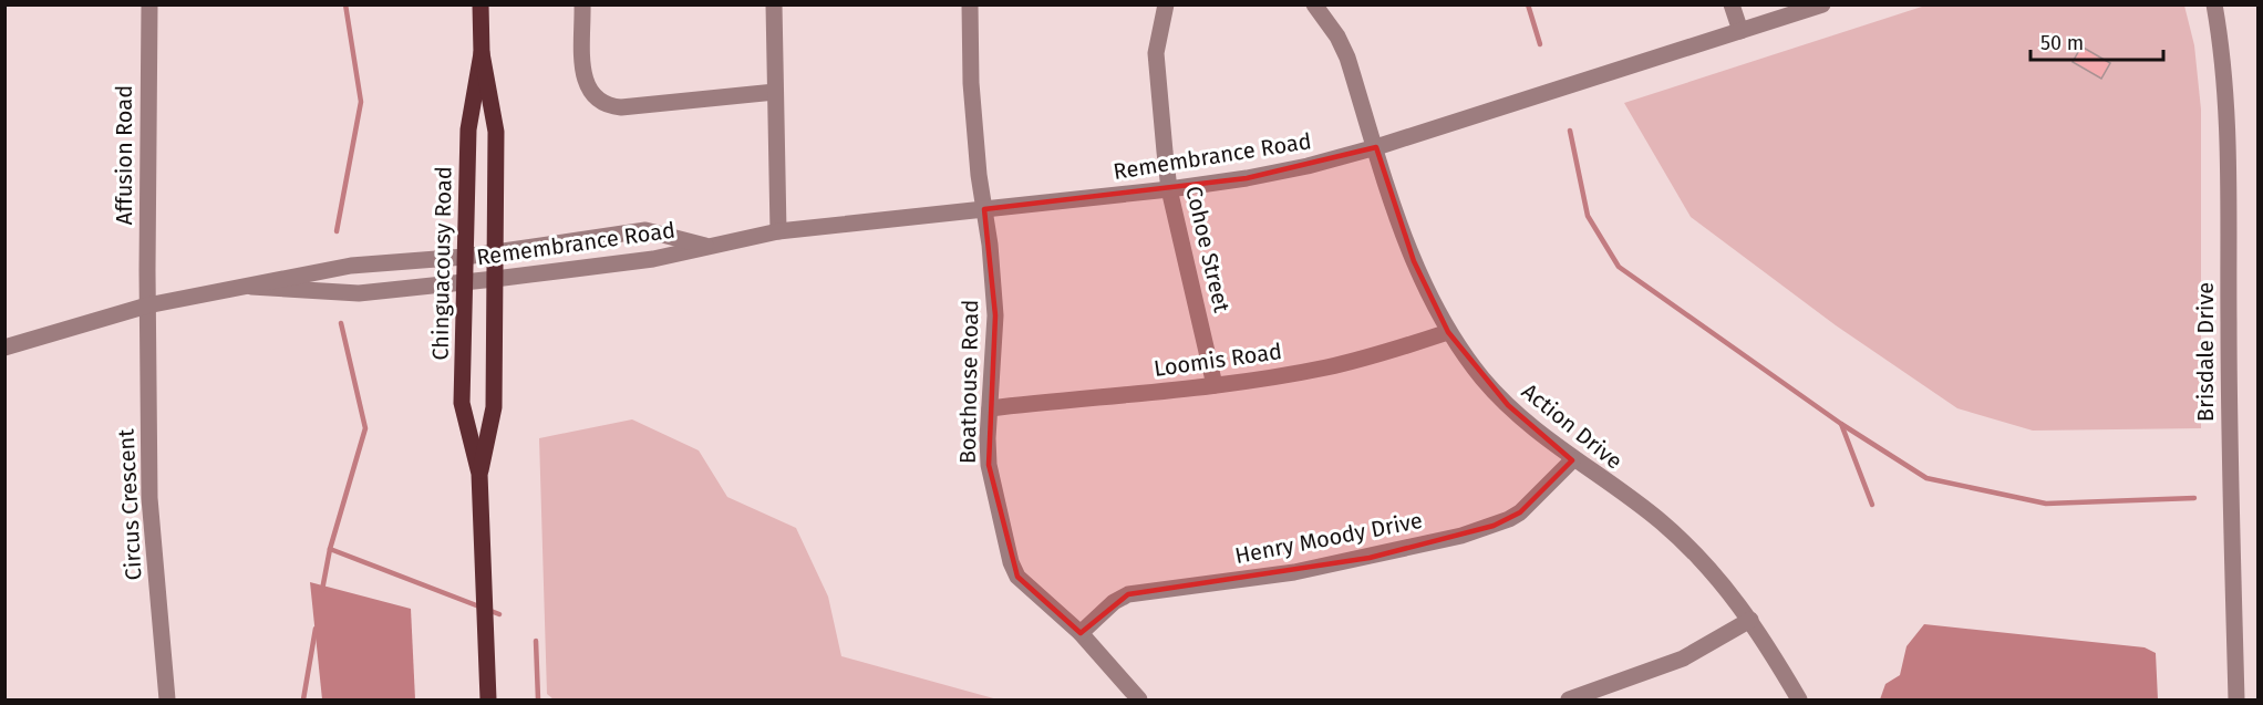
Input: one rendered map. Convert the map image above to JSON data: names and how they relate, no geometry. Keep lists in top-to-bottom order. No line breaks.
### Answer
{"streets":{"main road":["Chinguacousy Road"],"street":["Affusion Road","Remembrance Road","Cohoe Street","Brisdale Drive","Loomis Road","Boathouse Road","Action Drive","Circus Crescent","Henry Moody Drive"]},"crossings":[["Affusion Road","Remembrance Road"],["Affusion Road","Circus Crescent"],["Remembrance Road","Cohoe Street"],["Remembrance Road","Chinguacousy Road"],["Remembrance Road","Boathouse Road"],["Remembrance Road","Action Drive"],["Remembrance Road","Circus Crescent"],["Cohoe Street","Loomis Road"],["Loomis Road","Boathouse Road"],["Loomis Road","Action Drive"],["Boathouse Road","Henry Moody Drive"],["Action Drive","Henry Moody Drive"]],"scale_bar":"50 m"}
